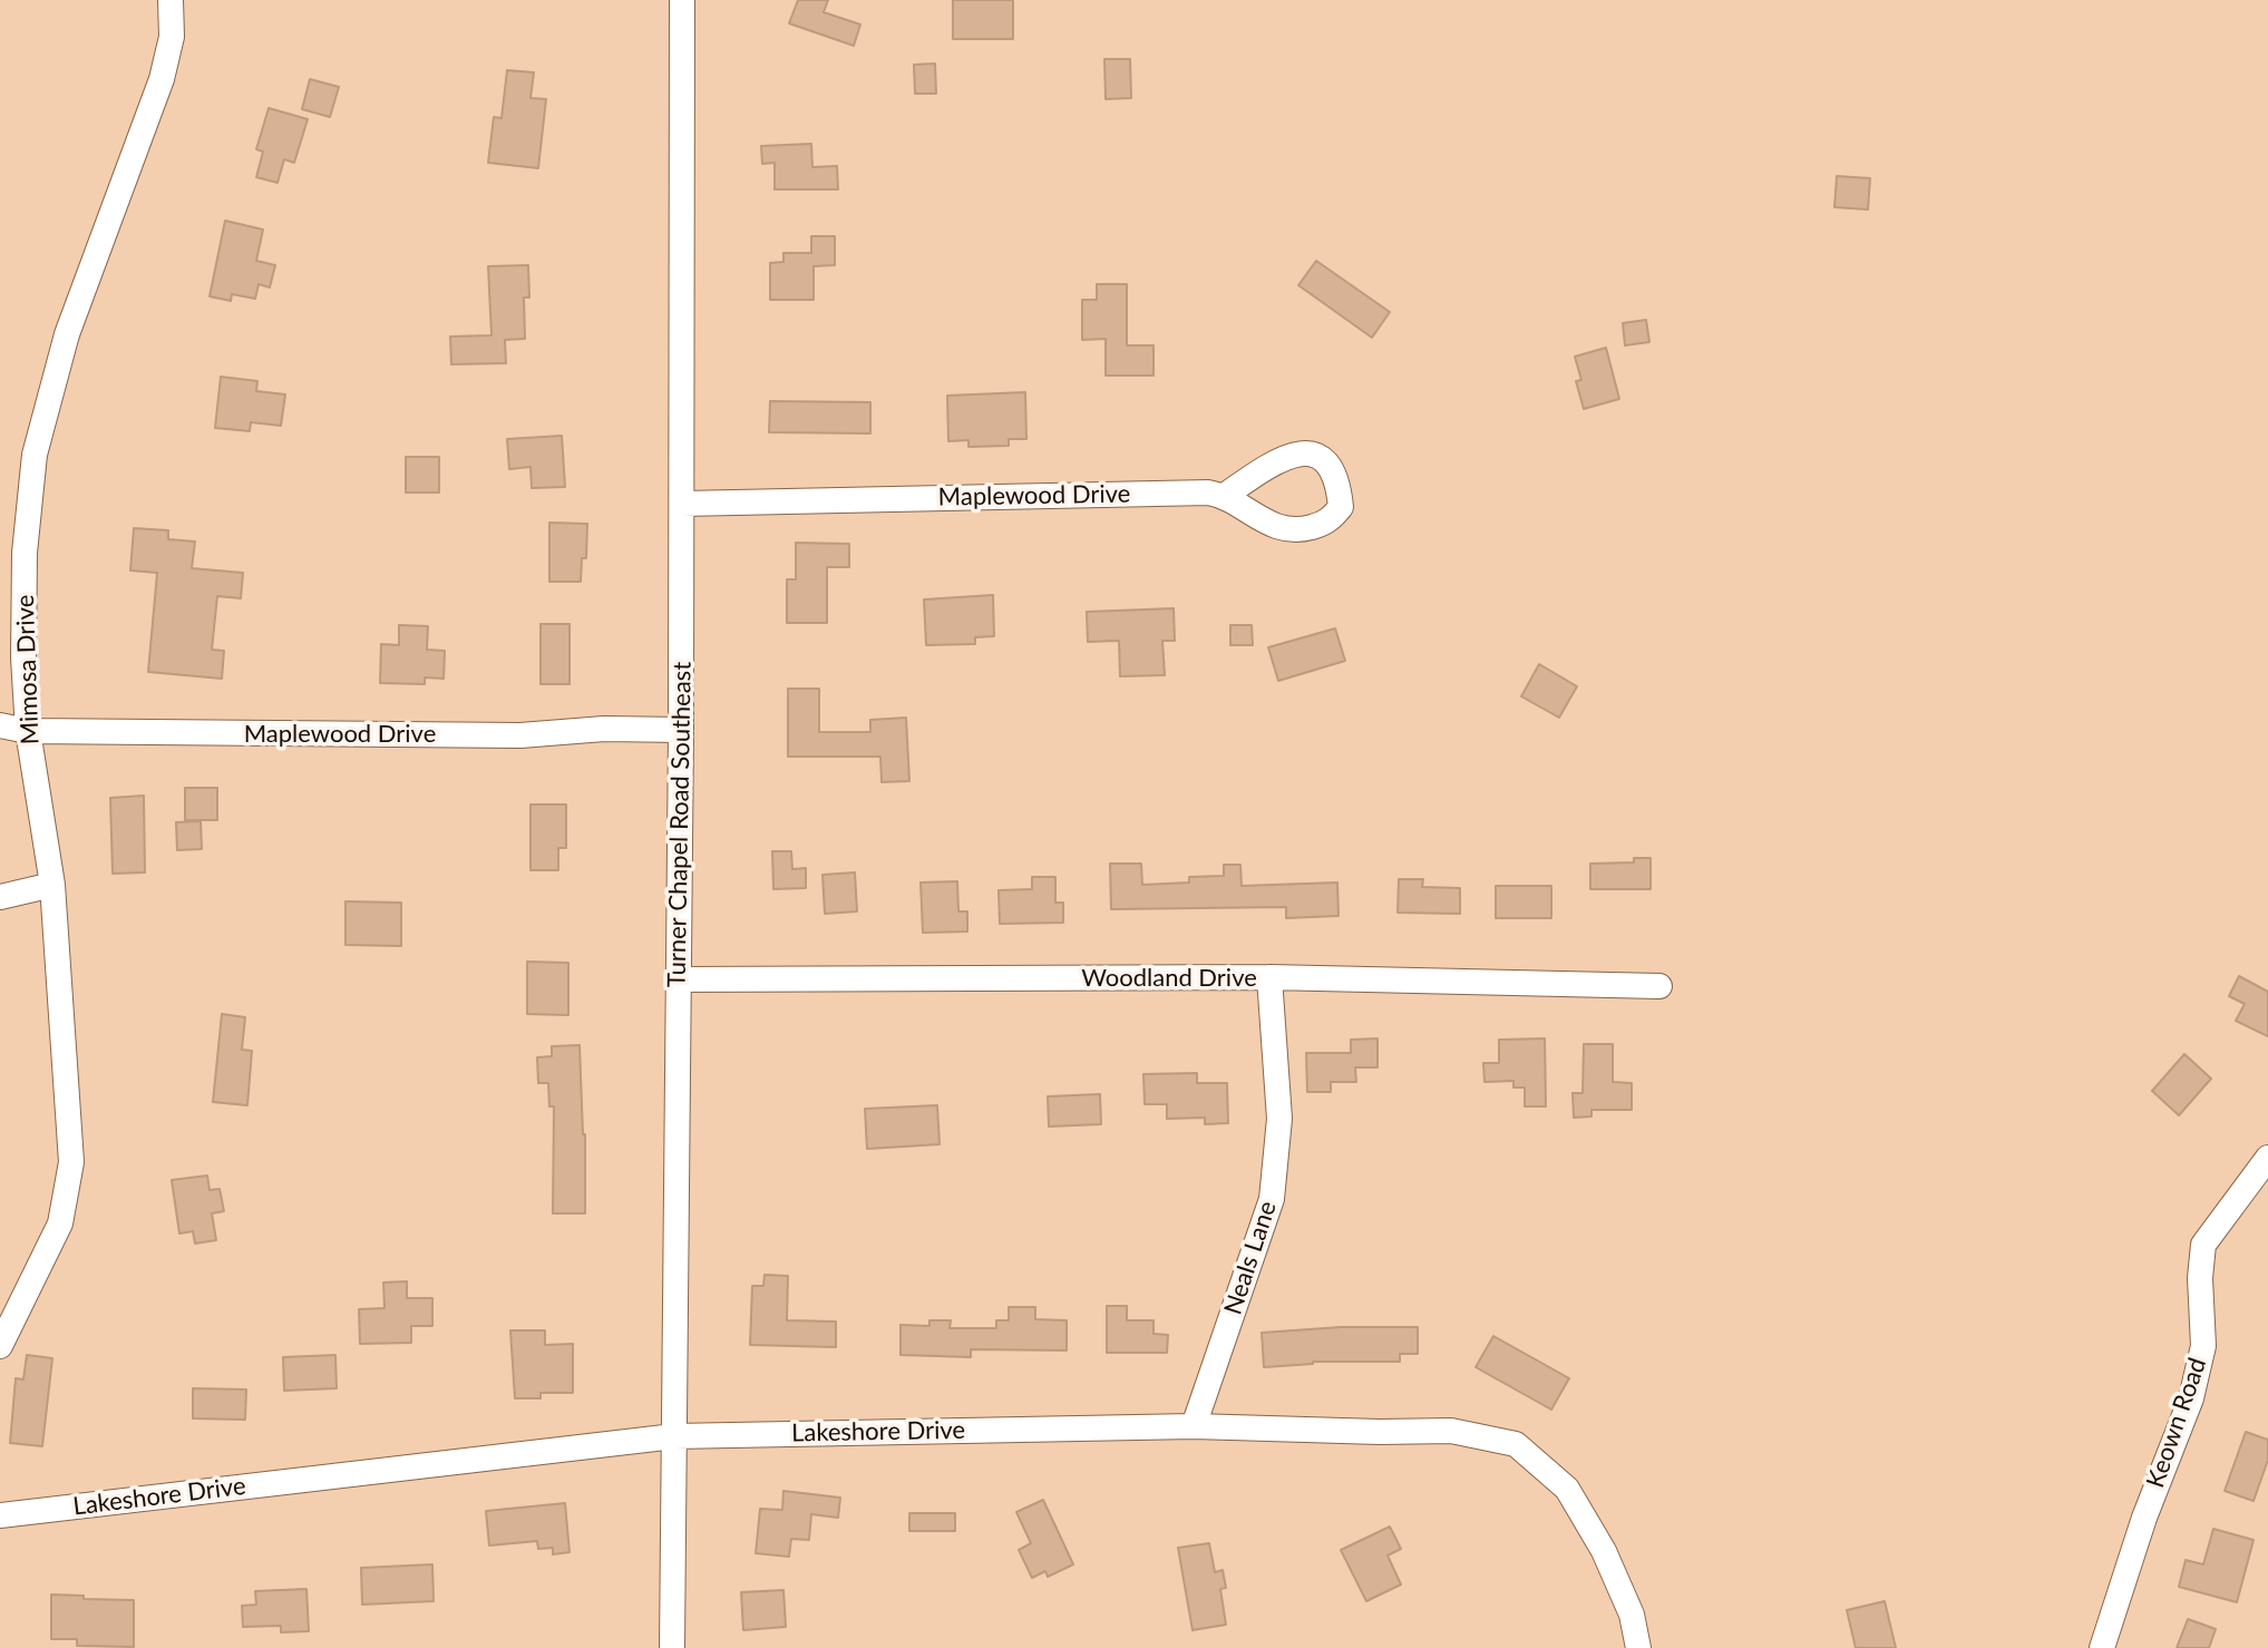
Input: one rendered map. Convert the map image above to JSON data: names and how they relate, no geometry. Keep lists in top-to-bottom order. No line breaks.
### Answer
{"streets":{"street":["Maplewood Drive","Mimosa Drive","Turner Chapel Road Southeast","Woodland Drive","Neals Lane","Keown Road","Lakeshore Drive"]},"crossings":[["Maplewood Drive","Mimosa Drive"],["Maplewood Drive","Turner Chapel Road Southeast"],["Turner Chapel Road Southeast","Woodland Drive"],["Turner Chapel Road Southeast","Lakeshore Drive"],["Woodland Drive","Neals Lane"],["Neals Lane","Lakeshore Drive"]]}
